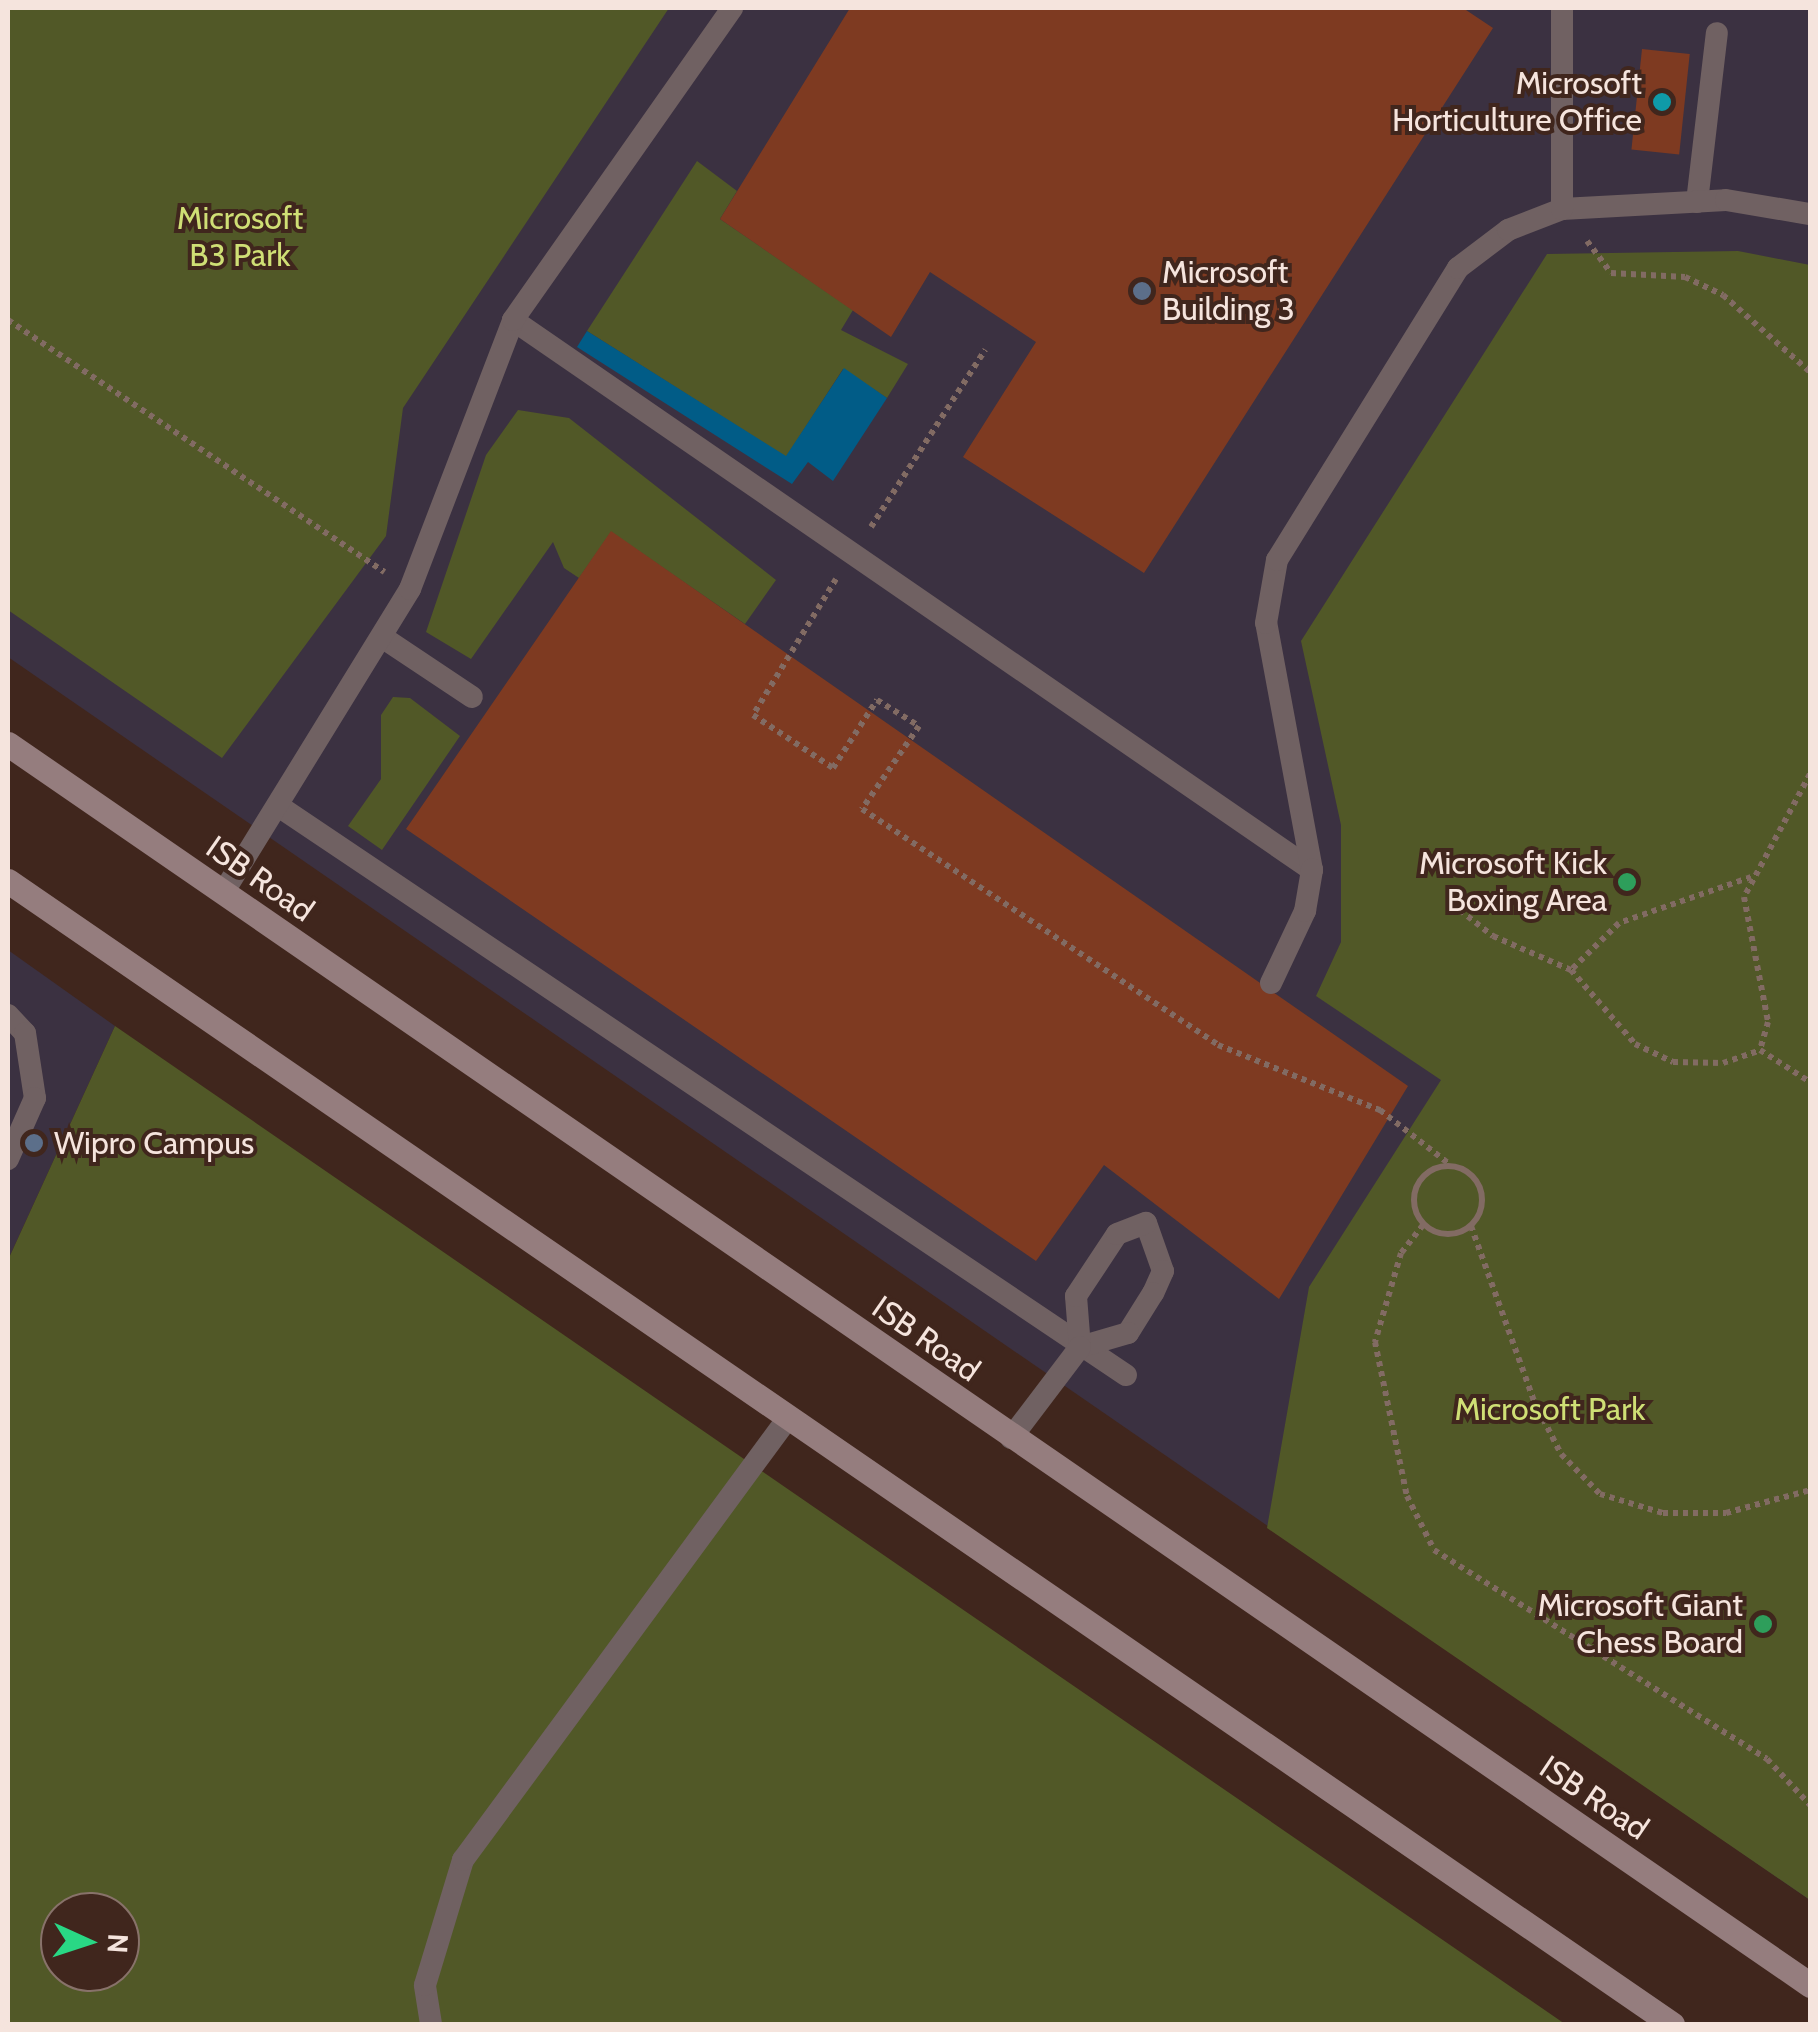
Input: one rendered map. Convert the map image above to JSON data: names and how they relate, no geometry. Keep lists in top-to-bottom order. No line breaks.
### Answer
{"streets":{"main road":["ISB Road"]},"parks":["Microsoft B3 Park","Microsoft Park"],"places":["Microsoft Horticulture Office","Microsoft Building 3","Microsoft Kick Boxing Area","Wipro Campus","Microsoft Giant Chess Board"],"north":"right"}
